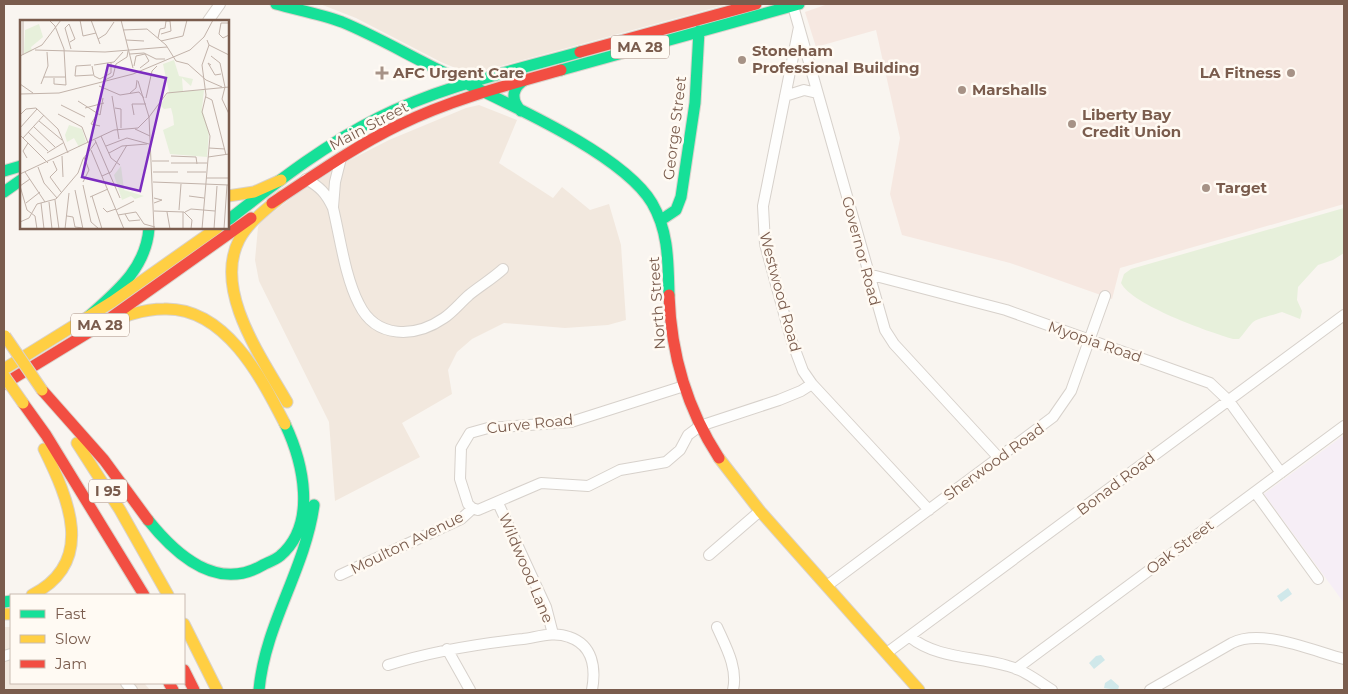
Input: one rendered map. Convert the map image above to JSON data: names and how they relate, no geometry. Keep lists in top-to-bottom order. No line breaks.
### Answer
{"streets":{"main road":["MA 28","Main Street","George Street","North Street","I 95"],"street":["Governor Road","Westwood Road","Myopia Road","Curve Road","Sherwood Road","Bonad Road","Moulton Avenue","Oak Street","Wildwood Lane"]},"crossings":[["Main Street","George Street"],["Main Street","Governor Road"],["Main Street","North Street"],["George Street","North Street"],["Governor Road","Westwood Road"],["Governor Road","Myopia Road"],["Governor Road","Sherwood Road"],["Westwood Road","Sherwood Road"],["North Street","Curve Road"],["North Street","Sherwood Road"],["North Street","Bonad Road"],["Myopia Road","Sherwood Road"],["Myopia Road","Bonad Road"],["Myopia Road","Oak Street"],["Curve Road","Moulton Avenue"]],"places":{"other":["Stoneham Professional Building","LA Fitness","Marshalls","Liberty Bay Credit Union","Target"],"health":["AFC Urgent Care"]},"legend":["Fast","Slow","Jam"]}
